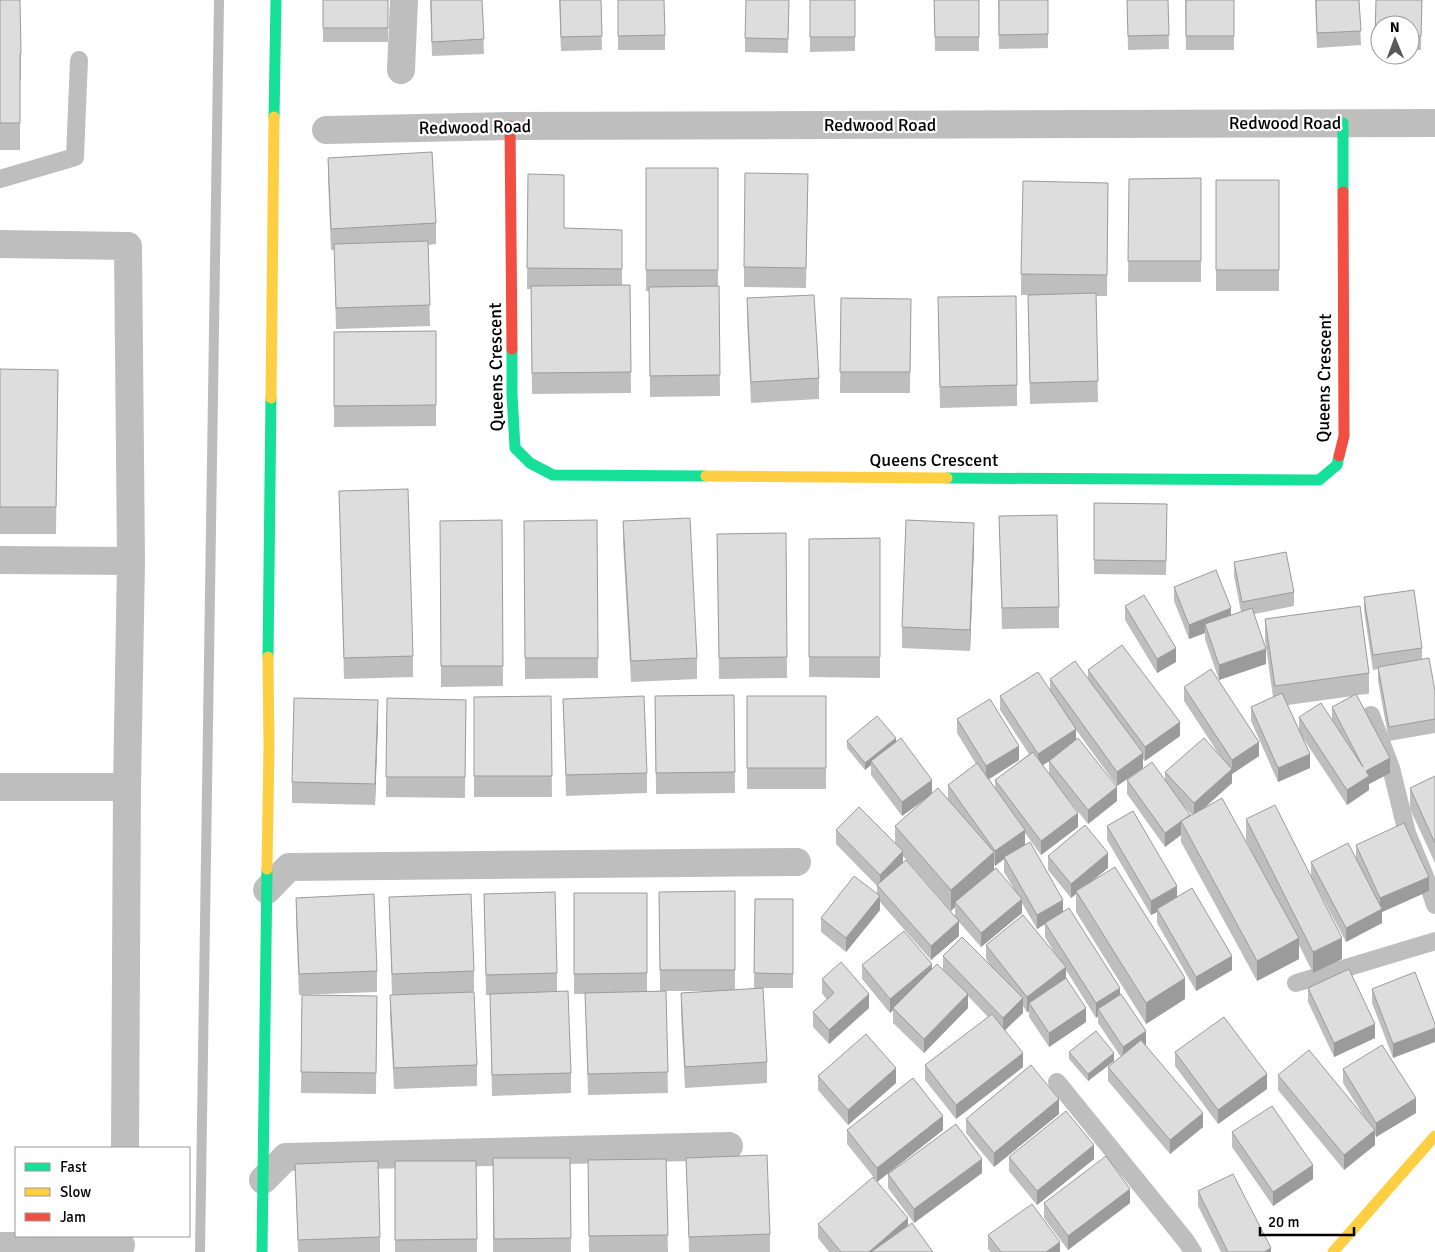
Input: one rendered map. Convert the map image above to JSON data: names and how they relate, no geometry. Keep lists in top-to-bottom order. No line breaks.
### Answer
{"streets":{"street":["Redwood Road","Queens Crescent"]},"crossings":[["Redwood Road","Queens Crescent"]],"legend":["Fast","Slow","Jam"],"scale_bar":"20 m","north":"top"}
